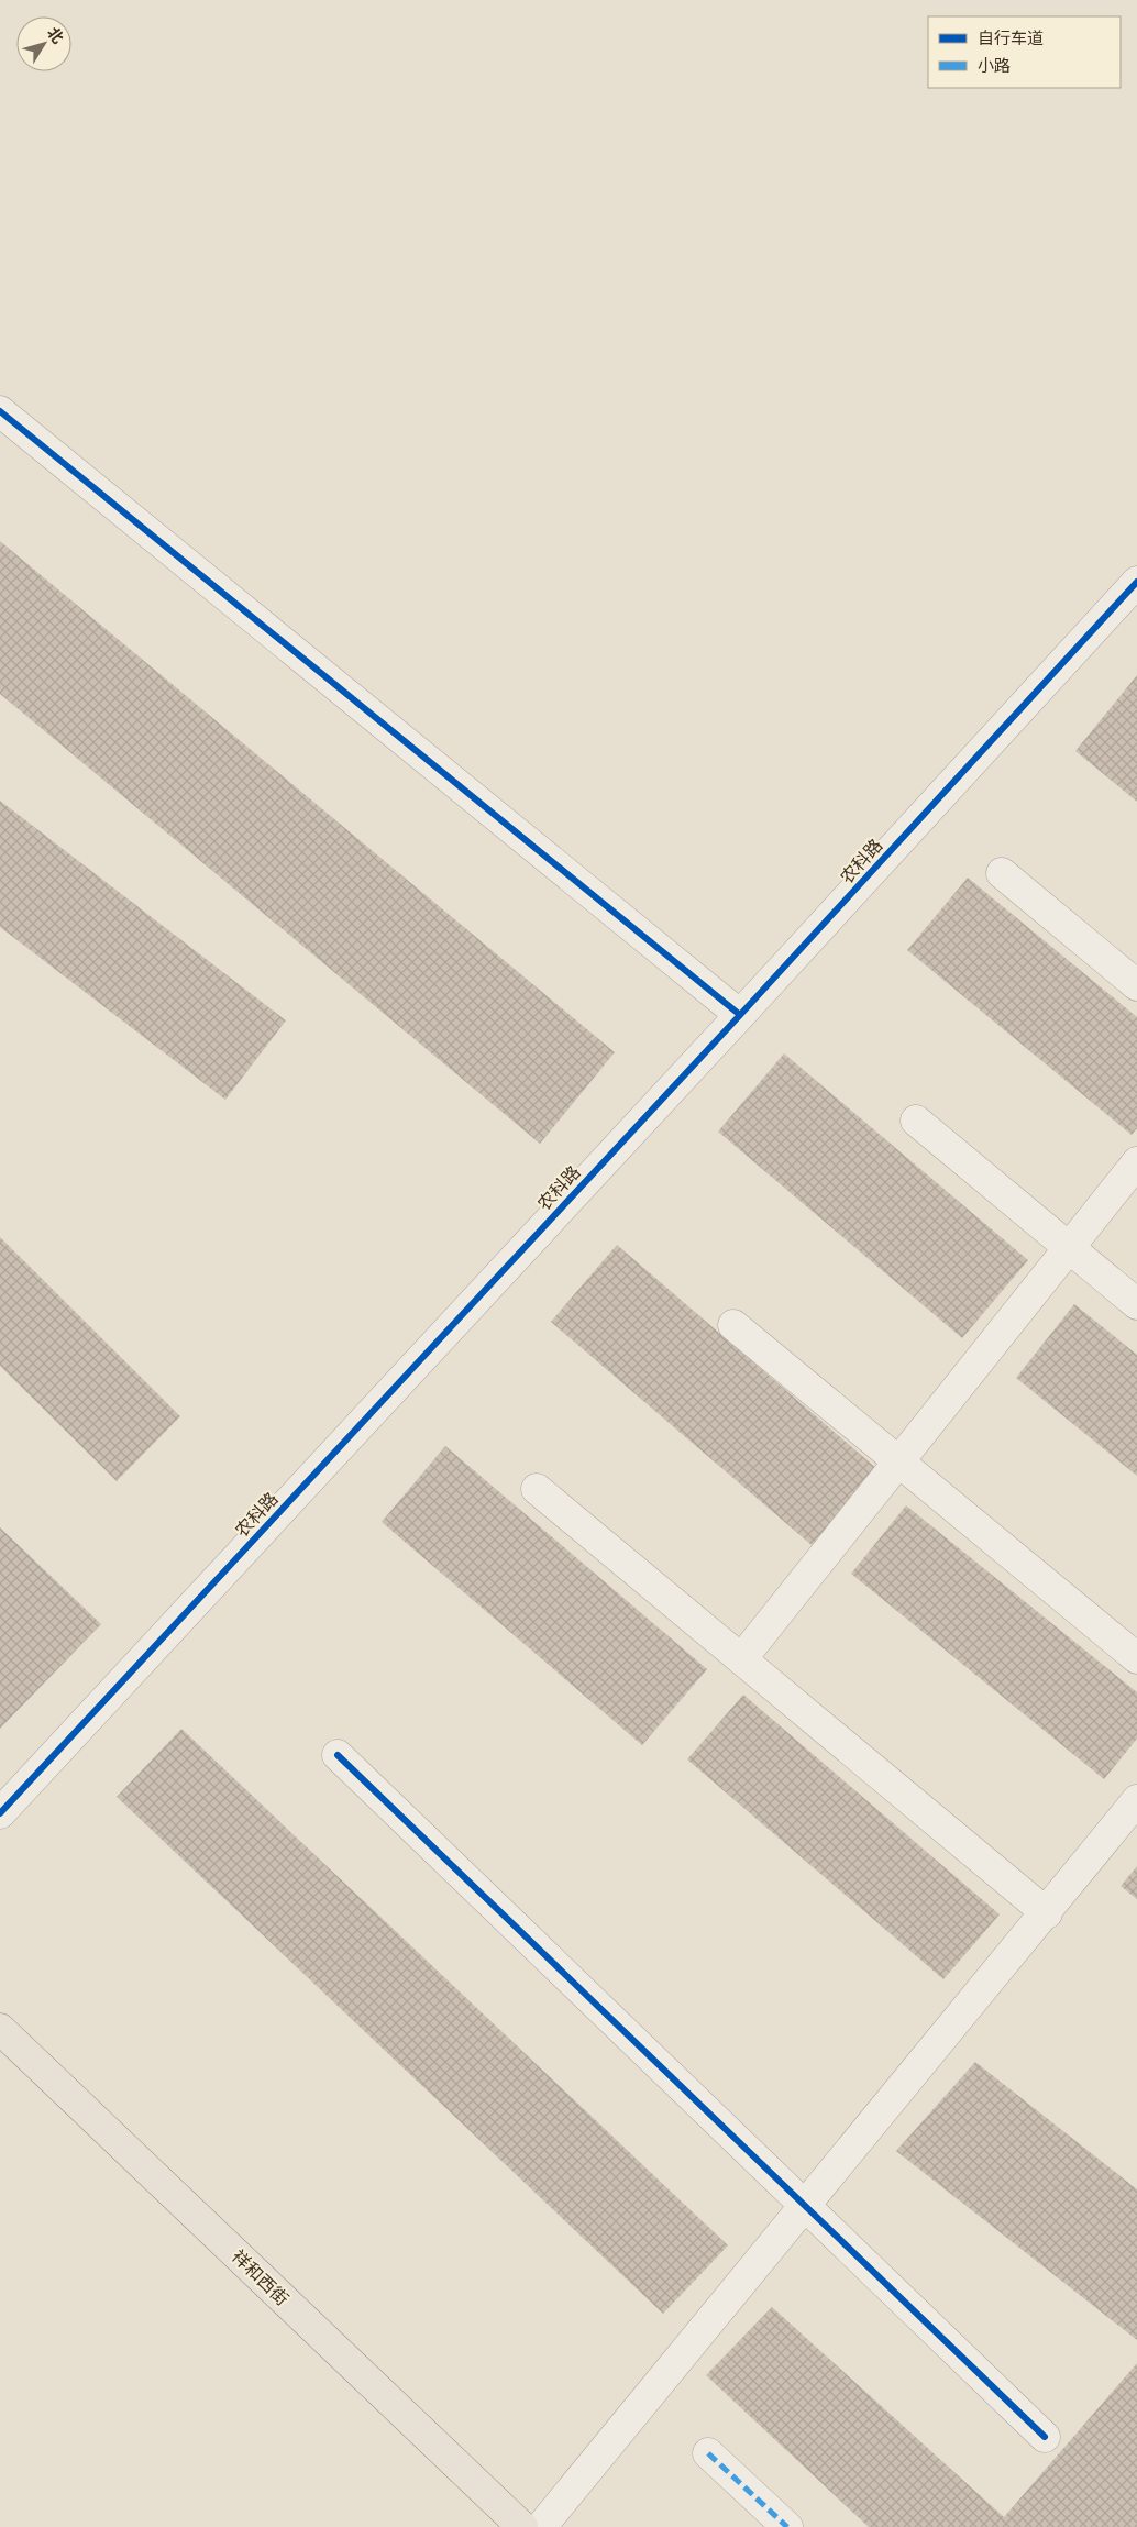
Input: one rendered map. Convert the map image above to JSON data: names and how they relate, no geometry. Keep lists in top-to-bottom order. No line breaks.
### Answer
{"streets":{"main road":["祥和西街"],"street":["农科路"]},"legend":["自行车道","小路"],"north":"top right"}
